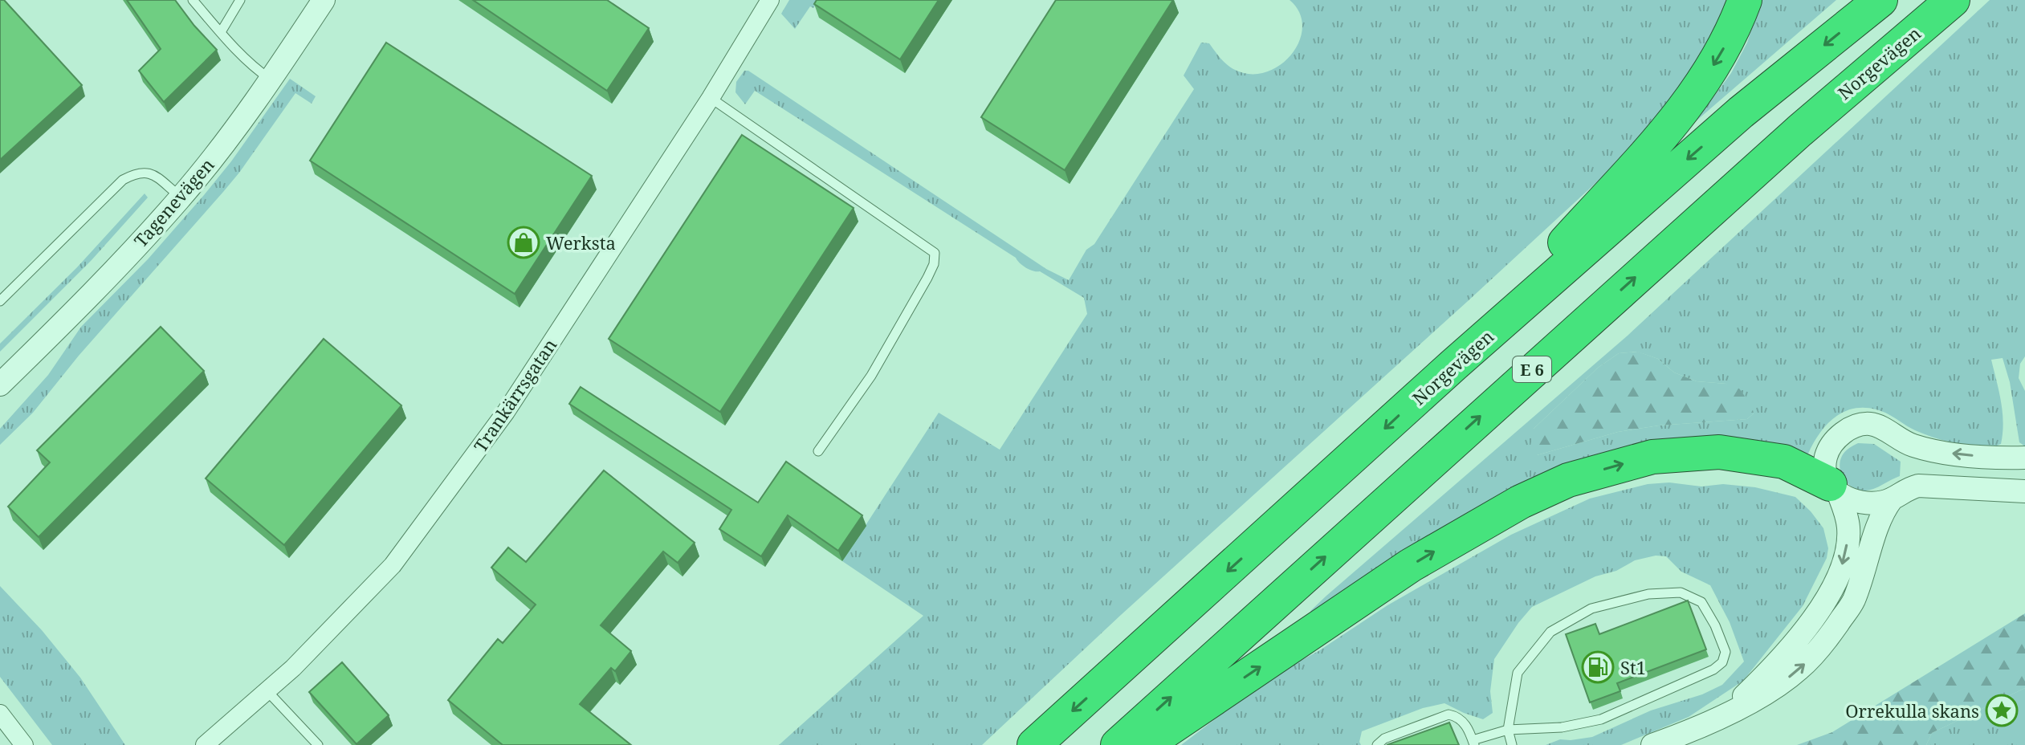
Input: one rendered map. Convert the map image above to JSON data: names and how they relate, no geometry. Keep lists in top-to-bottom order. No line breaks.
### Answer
{"streets":{"highway":["Norgevägen","E 6"],"street":["Tagenevägen","Trankärrsgatan"]},"places":{"shop":["Werksta"],"fuel station":["St1"],"place":["Orrekulla skans"]}}
